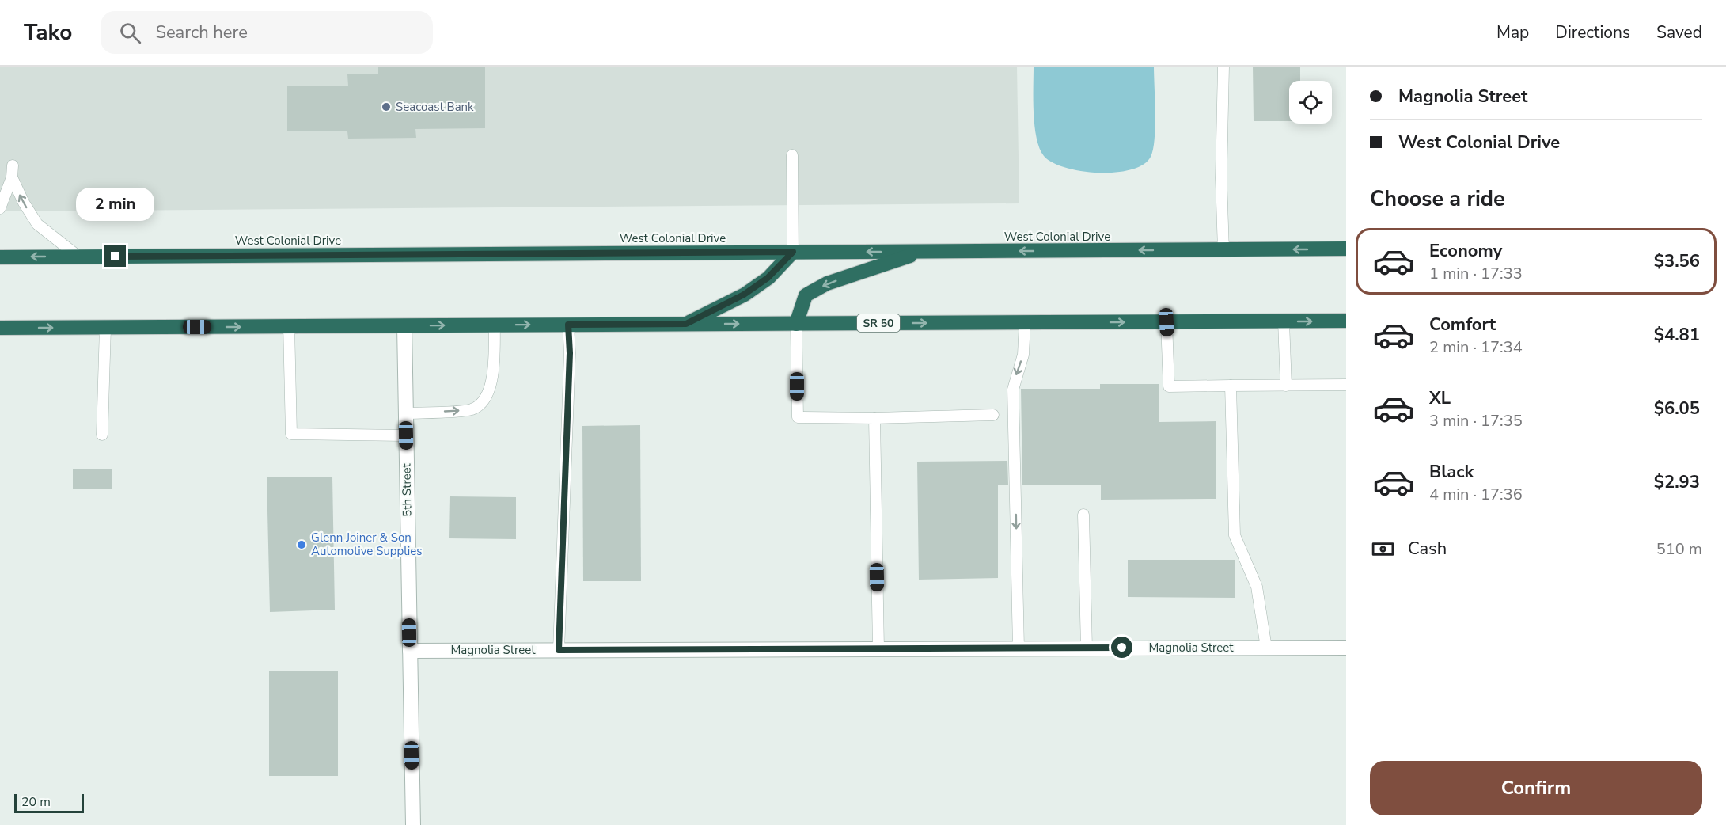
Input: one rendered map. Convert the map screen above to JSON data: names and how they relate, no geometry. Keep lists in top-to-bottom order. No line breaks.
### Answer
{"streets":{"highway":["West Colonial Drive","SR 50"],"street":["5th Street","Magnolia Street"]},"crossings":[["SR 50","5th Street"],["5th Street","Magnolia Street"]],"places":["Seacoast Bank","Glenn Joiner & Son Automotive Supplies"],"scale_bar":"20 m","page":{"header":"Tako","search":"Search here","nav":["Map","Directions","Saved"],"banner":["Magnolia Street","West Colonial Drive"],"heading":"Choose a ride","bubble":"2 min","list":[{"name":"Economy","note":"1 min · 17:33","value":"$3.56"},{"name":"Comfort","note":"2 min · 17:34","value":"$4.81"},{"name":"XL","note":"3 min · 17:35","value":"$6.05"},{"name":"Black","note":"4 min · 17:36","value":"$2.93"}],"pay":["Cash","510 m"],"buttons":"Confirm","scale":"20 m"}}
